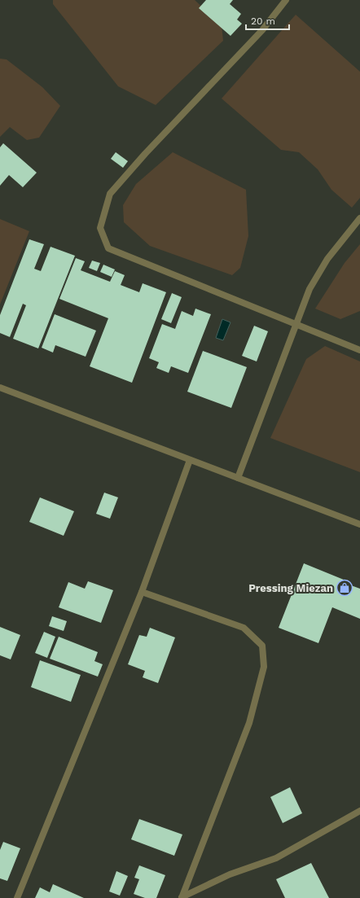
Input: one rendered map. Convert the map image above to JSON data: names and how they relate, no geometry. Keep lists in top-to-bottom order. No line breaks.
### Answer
{"places":{"shop":["Pressing Miezan"]},"scale_bar":"20 m"}
